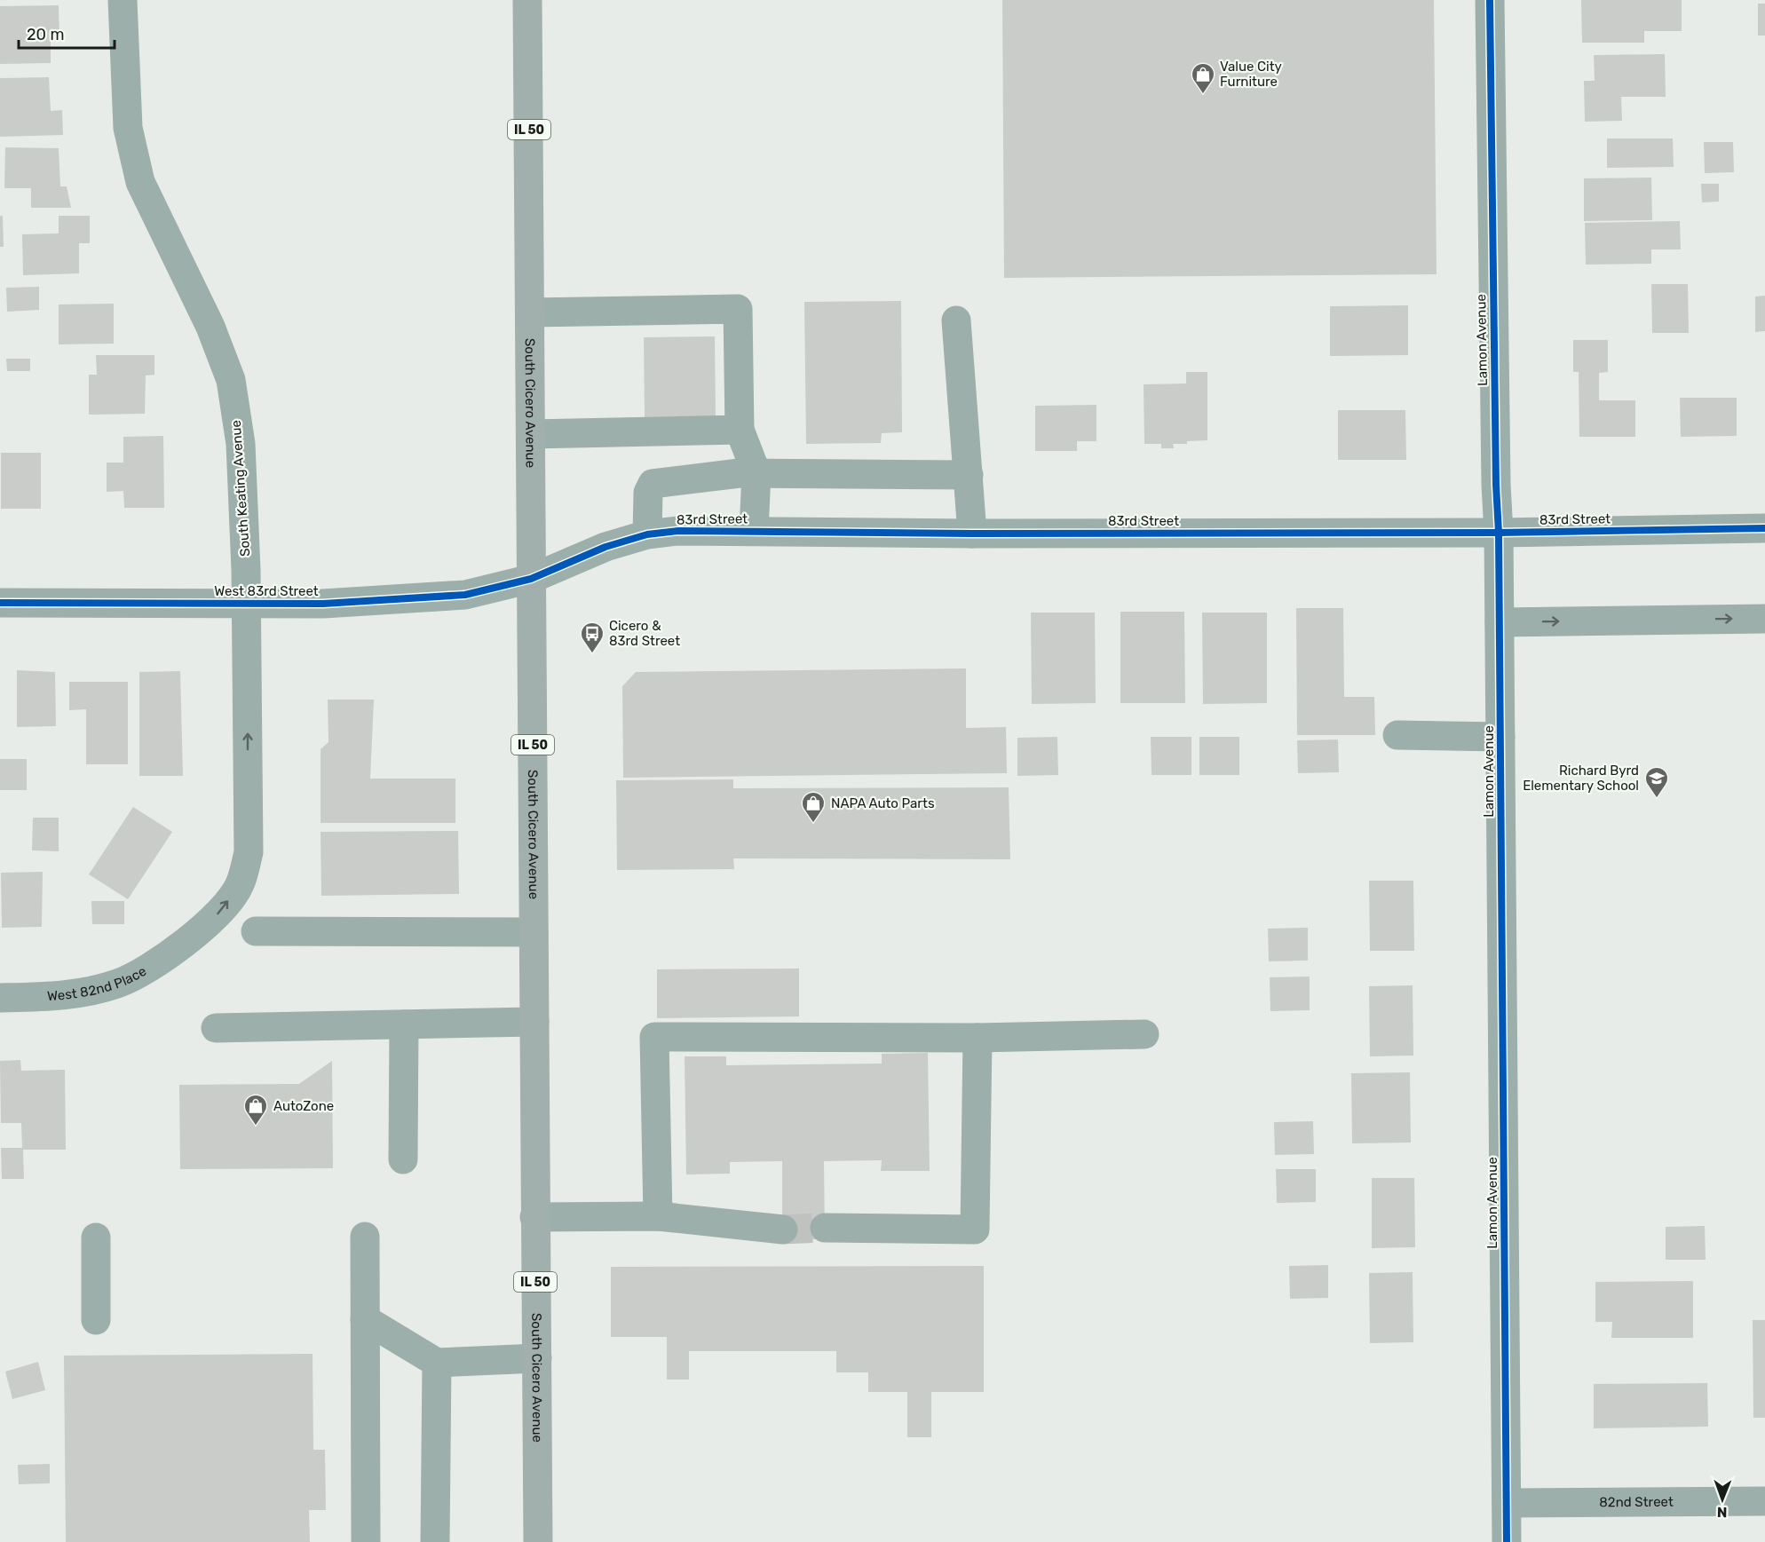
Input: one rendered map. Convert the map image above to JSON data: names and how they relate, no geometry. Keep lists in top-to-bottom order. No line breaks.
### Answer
{"streets":{"main road":["IL 50","South Cicero Avenue"],"street":["Lamon Avenue","South Keating Avenue","83rd Street","West 83rd Street","West 82nd Place","82nd Street"]},"crossings":[["Lamon Avenue","83rd Street"],["Lamon Avenue","82nd Street"],["South Cicero Avenue","83rd Street"],["South Cicero Avenue","West 83rd Street"],["South Keating Avenue","West 83rd Street"],["South Keating Avenue","West 82nd Place"],["83rd Street","West 83rd Street"]],"places":{"shop":["Value City Furniture","NAPA Auto Parts","AutoZone"],"bus stop":["Cicero & 83rd Street"],"school or university":["Richard Byrd Elementary School"]},"scale_bar":"20 m","north":"bottom"}
